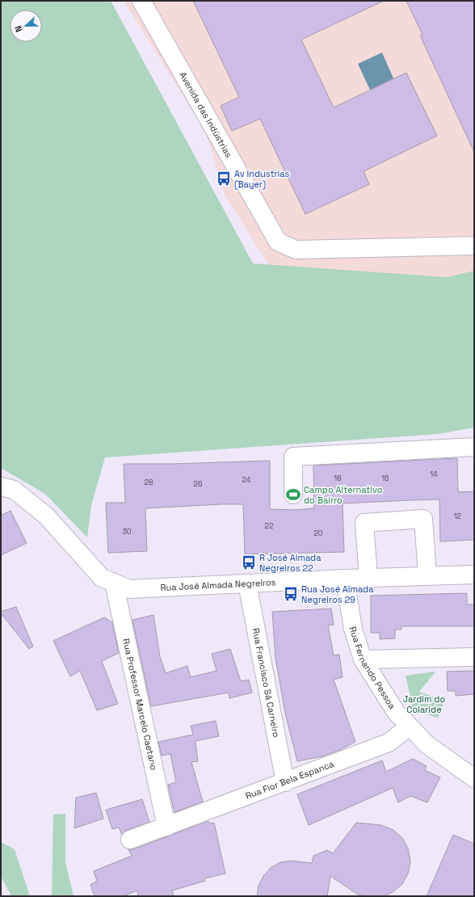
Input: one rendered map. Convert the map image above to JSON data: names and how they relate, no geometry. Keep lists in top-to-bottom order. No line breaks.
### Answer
{"streets":{"street":["Avenida das Indústrias","Rua José Almada Negreiros","Rua Fernando Pessoa","Rua Francisco Sá Carneiro","Rua Professor Marcelo Caetano","Rua Flor Bela Espanca"]},"crossings":[["Rua José Almada Negreiros","Rua Fernando Pessoa"],["Rua José Almada Negreiros","Rua Francisco Sá Carneiro"],["Rua José Almada Negreiros","Rua Professor Marcelo Caetano"],["Rua Fernando Pessoa","Rua Flor Bela Espanca"],["Rua Francisco Sá Carneiro","Rua Flor Bela Espanca"],["Rua Professor Marcelo Caetano","Rua Flor Bela Espanca"]],"parks":["Jardim do Colaride"],"places":{"bus stop":["Av Industrias (Bayer)","R José Almada Negreiros 22","Rua José Almada Negreiros 29"],"sports":["Campo Alternativo do Bairro"]},"house_numbers":["14","18","16","24","28","26","12","22","30","20"],"north":"left"}
